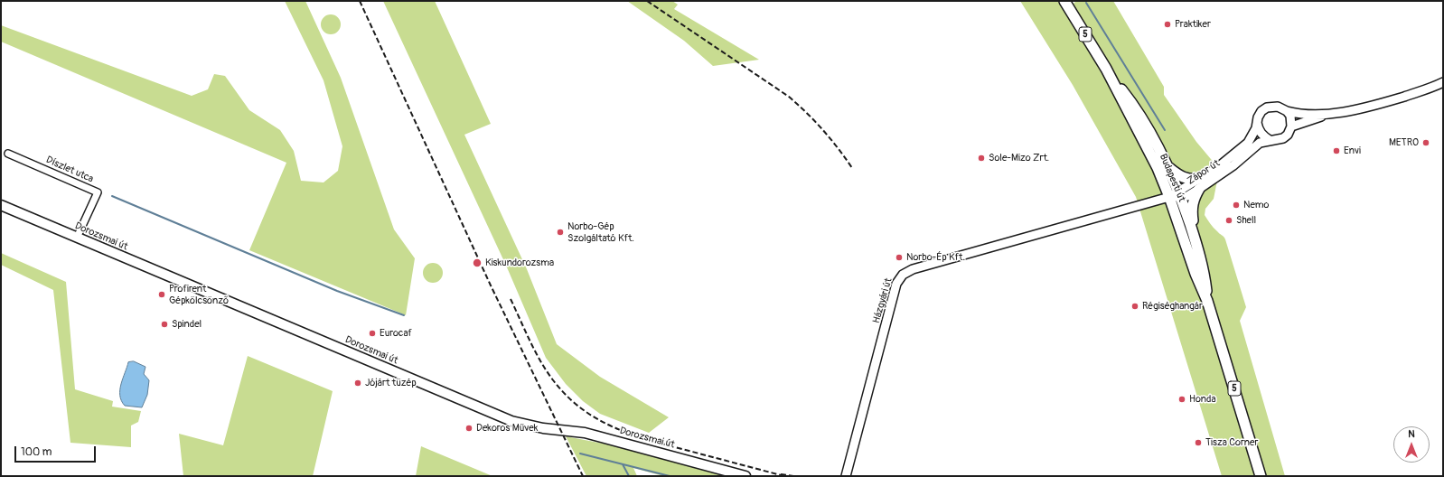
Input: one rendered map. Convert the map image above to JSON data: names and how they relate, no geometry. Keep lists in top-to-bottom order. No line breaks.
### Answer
{"streets":{"main road":["5","Budapesti út","Dorozsmai út"],"street":["Díszlet utca","Zápor út","Házgyári út"]},"crossings":[["Díszlet utca","Dorozsmai út"],["Zápor út","Budapesti út"],["Zápor út","Házgyári út"],["Budapesti út","Házgyári út"]],"places":["Praktiker","METRO","Envi","Sole-Mizo Zrt.","Nemo","Shell","Norbo-Gép Szolgáltató Kft.","Norbo-Ép Kft.","Kiskundorozsma","Profirent Gépkölcsönző","Régiséghangár","Spindel","Eurocaf","Jójárt tüzép","Honda","Dekoros Művek","Tisza Corner"],"scale_bar":"100 m","north":"top"}
